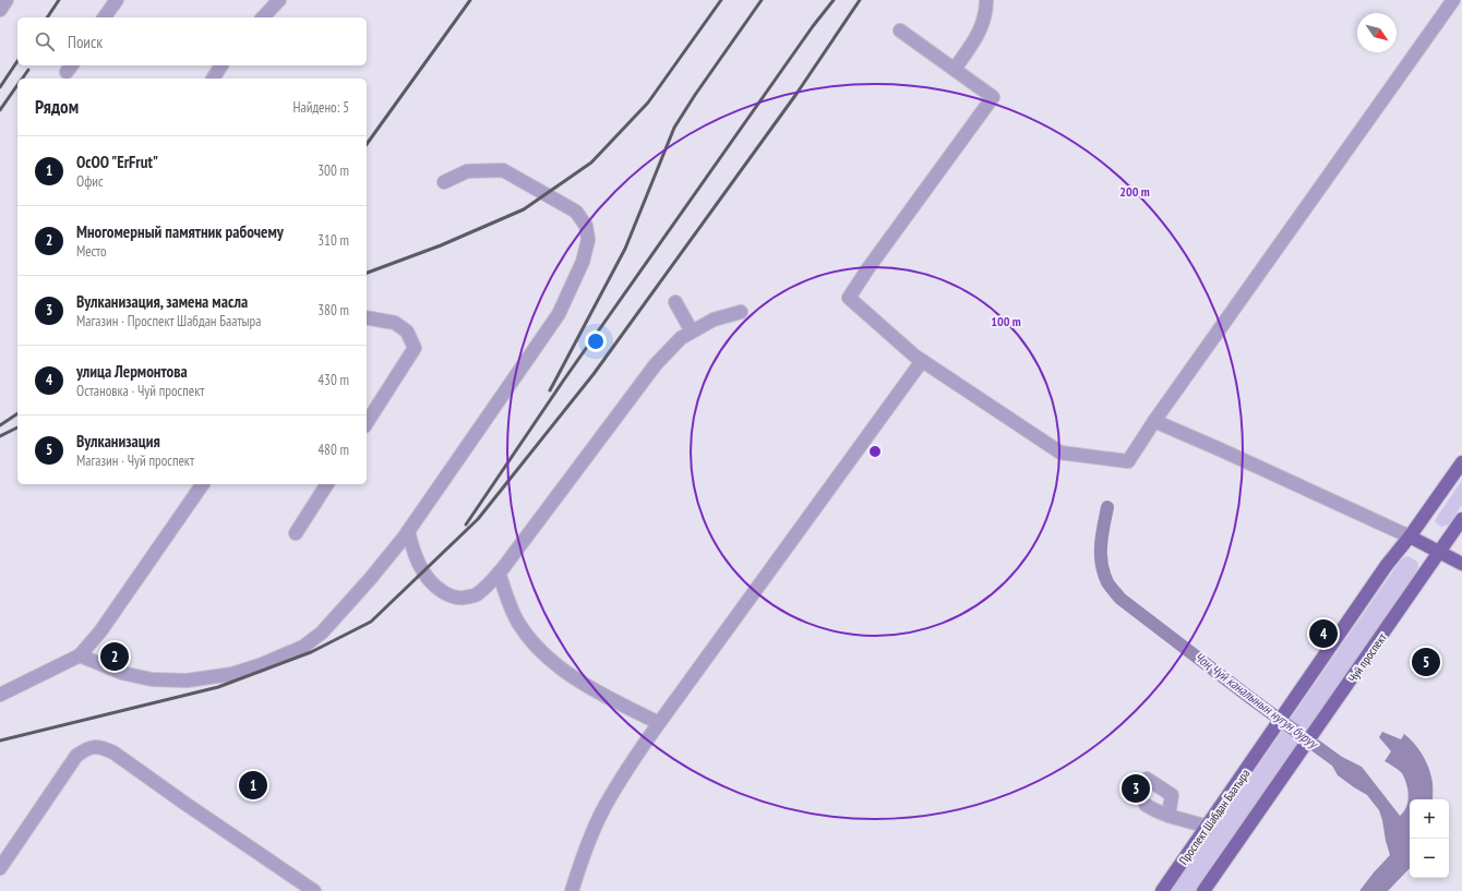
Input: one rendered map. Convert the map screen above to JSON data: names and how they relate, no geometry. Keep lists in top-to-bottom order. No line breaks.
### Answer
{"streets":{"main road":["Чуй проспект","Проспект Шабдан Баатыра"]},"water":["Чоң Чүй каналынын нугун буруу"],"north":"bottom right","page":{"search":"Поиск","heading":["Рядом","Найдено: 5"],"list":[{"mark":"1","name":"ОсОО \"ErFrut\"","note":"Офис","value":"300 m"},{"mark":"2","name":"Многомерный памятник рабочему","note":"Место","value":"310 m"},{"mark":"3","name":"Вулканизация, замена масла","note":"Магазин · Проспект Шабдан Баатыра","value":"380 m"},{"mark":"4","name":"улица Лермонтова","note":"Остановка · Чуй проспект","value":"430 m"},{"mark":"5","name":"Вулканизация","note":"Магазин · Чуй проспект","value":"480 m"}],"pins":["4","2","5","1","3"],"map_buttons":["+","−"]},"rings":["200 m","100 m"]}
